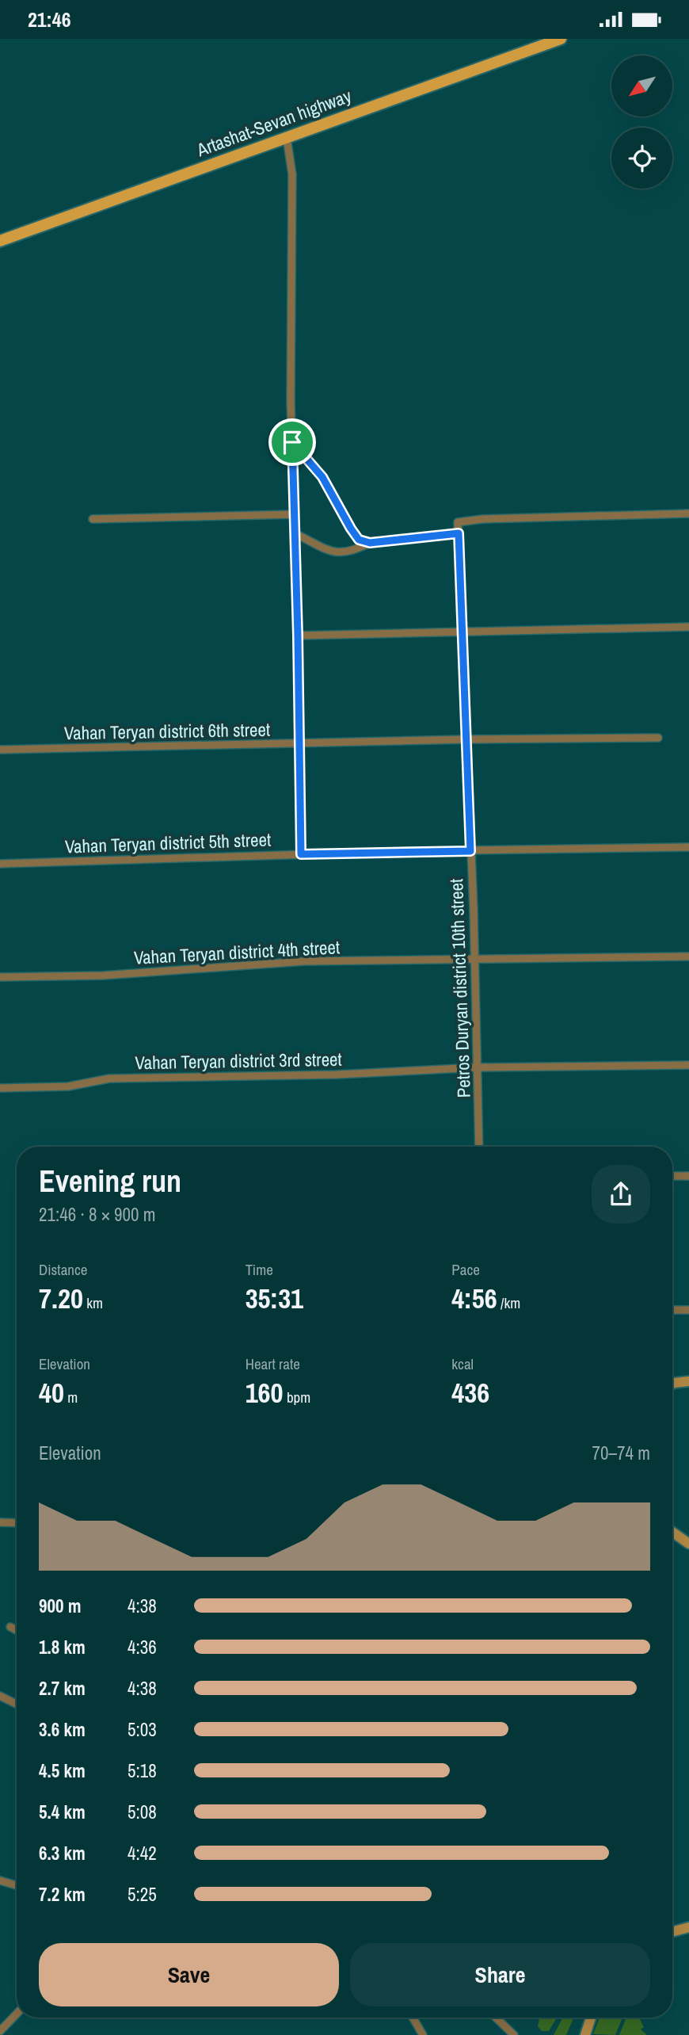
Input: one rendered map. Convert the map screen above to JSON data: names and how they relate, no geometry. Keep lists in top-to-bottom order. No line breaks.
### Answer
{"streets":{"main road":["Artashat-Sevan highway"],"street":["Vahan Teryan district 6th street","Vahan Teryan district 5th street","Vahan Teryan district 4th street","Petros Duryan district 10th street","Vahan Teryan district 3rd street"]},"crossings":[["Vahan Teryan district 6th street","Petros Duryan district 10th street"],["Vahan Teryan district 5th street","Petros Duryan district 10th street"],["Vahan Teryan district 4th street","Petros Duryan district 10th street"],["Petros Duryan district 10th street","Vahan Teryan district 3rd street"]],"north":"bottom left","page":{"status":"21:46","heading":["Evening run","21:46 · 8 × 900 m"],"stats":[["Distance","7.20 km"],["Time","35:31"],["Pace","4:56 /km"],["Elevation","40 m"],["Heart rate","160 bpm"],["kcal","436"]],"chart":["Elevation","70–74 m"],"list":[{"name":"900 m","note":"4:38"},{"name":"1.8 km","note":"4:36"},{"name":"2.7 km","note":"4:38"},{"name":"3.6 km","note":"5:03"},{"name":"4.5 km","note":"5:18"},{"name":"5.4 km","note":"5:08"},{"name":"6.3 km","note":"4:42"},{"name":"7.2 km","note":"5:25"}],"buttons":["Save","Share"]}}
